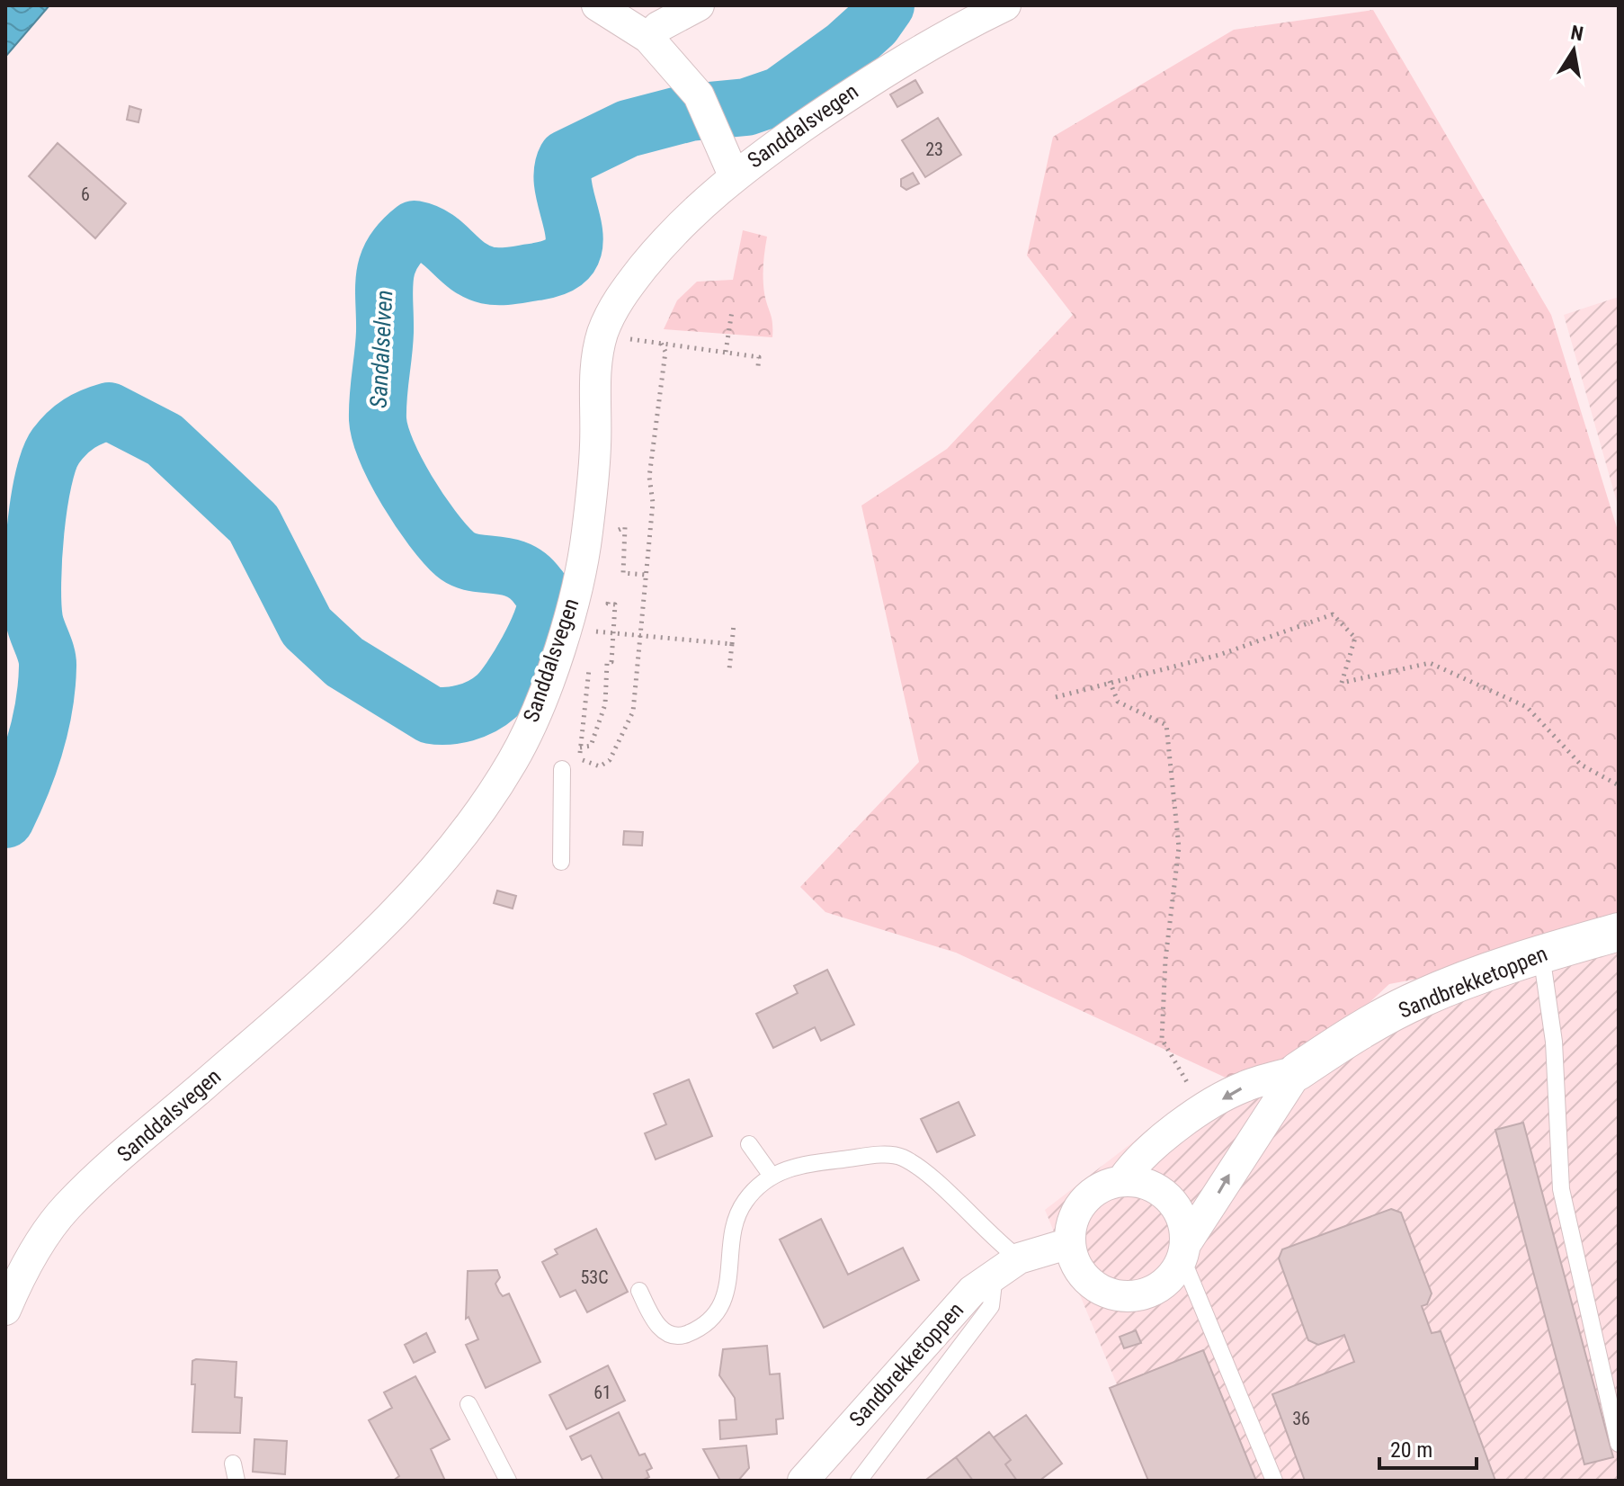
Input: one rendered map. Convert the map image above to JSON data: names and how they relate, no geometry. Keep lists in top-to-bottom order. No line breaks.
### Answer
{"streets":{"street":["Sanddalsvegen","Sandbrekketoppen"]},"water":["Sandalselven"],"house_numbers":["23","6","53C","61","36"],"scale_bar":"20 m","north":"top"}
